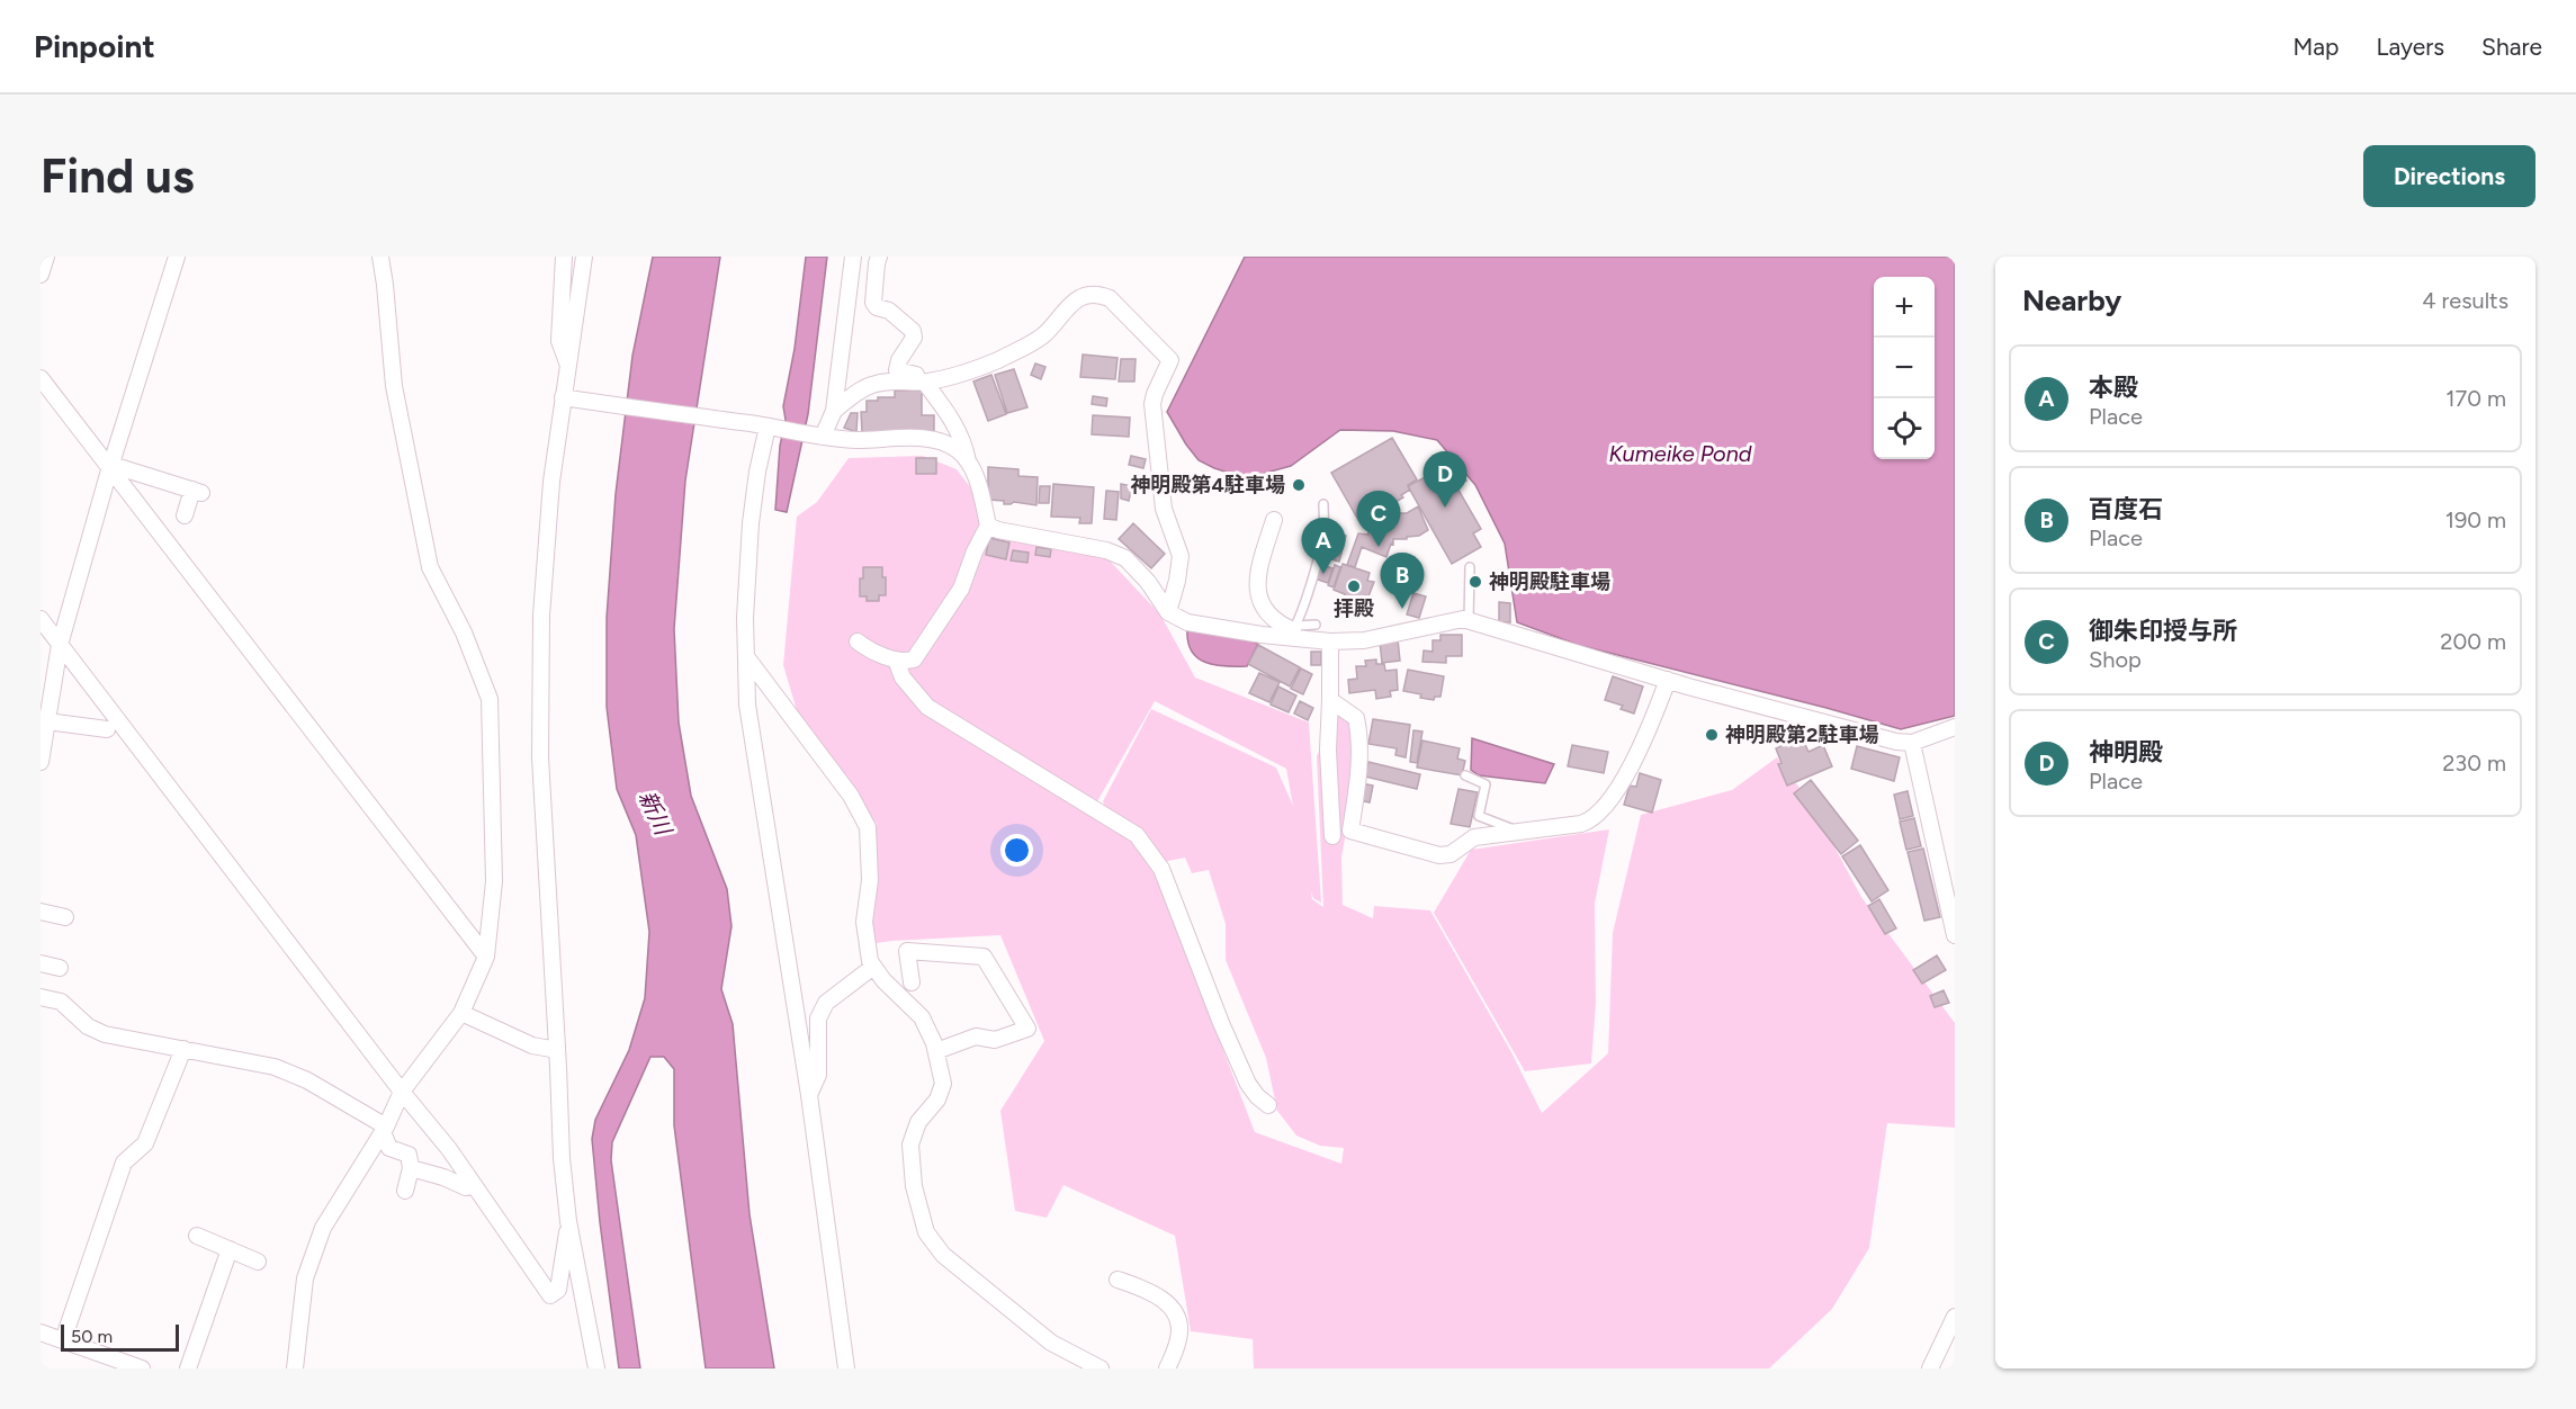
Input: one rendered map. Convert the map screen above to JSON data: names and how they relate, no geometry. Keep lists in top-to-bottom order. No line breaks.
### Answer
{"water":["Kumeike Pond","新川"],"places":["神明殿第4駐車場","神明殿駐車場","拝殿","神明殿第2駐車場"],"scale_bar":"50 m","page":{"header":"Pinpoint","nav":["Map","Layers","Share"],"buttons":"Directions","title":"Find us","heading":["Nearby","4 results"],"map_buttons":["+","−"],"list":[{"mark":"A","name":"本殿","note":"Place","value":"170 m"},{"mark":"B","name":"百度石","note":"Place","value":"190 m"},{"mark":"C","name":"御朱印授与所","note":"Shop","value":"200 m"},{"mark":"D","name":"神明殿","note":"Place","value":"230 m"}],"pins":["D","C","A","B"],"scale":"50 m"}}
